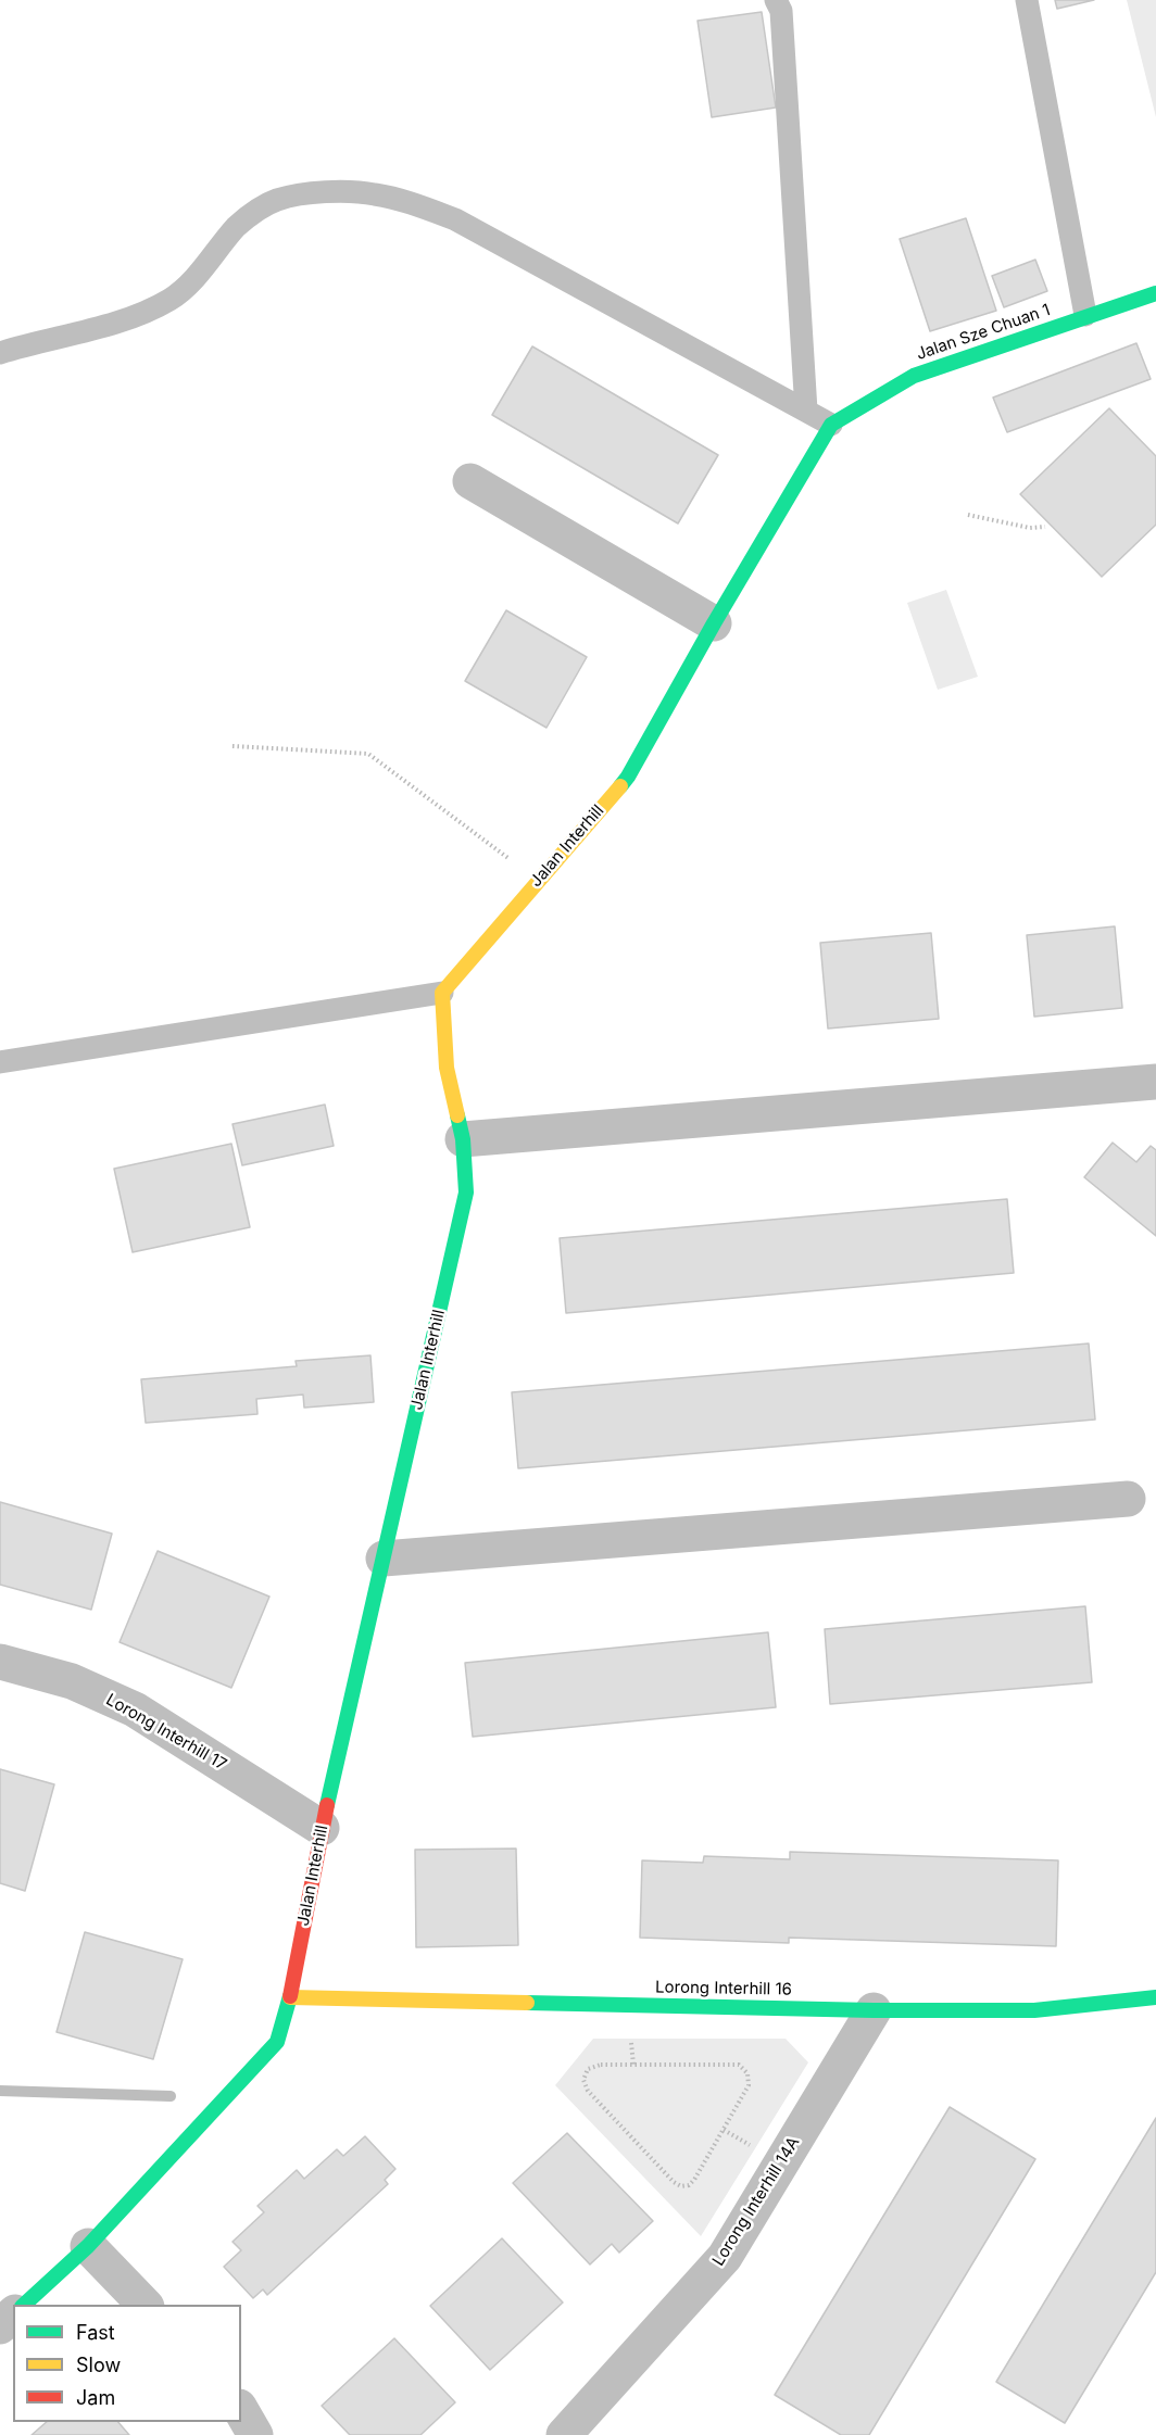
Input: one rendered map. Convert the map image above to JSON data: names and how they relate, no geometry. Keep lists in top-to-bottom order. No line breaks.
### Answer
{"streets":{"street":["Jalan Sze Chuan 1","Jalan Interhill","Lorong Interhill 17","Lorong Interhill 16","Lorong Interhill 14A"]},"crossings":[["Jalan Sze Chuan 1","Jalan Interhill"],["Jalan Interhill","Lorong Interhill 17"],["Jalan Interhill","Lorong Interhill 16"],["Lorong Interhill 16","Lorong Interhill 14A"]],"legend":["Fast","Slow","Jam"]}
